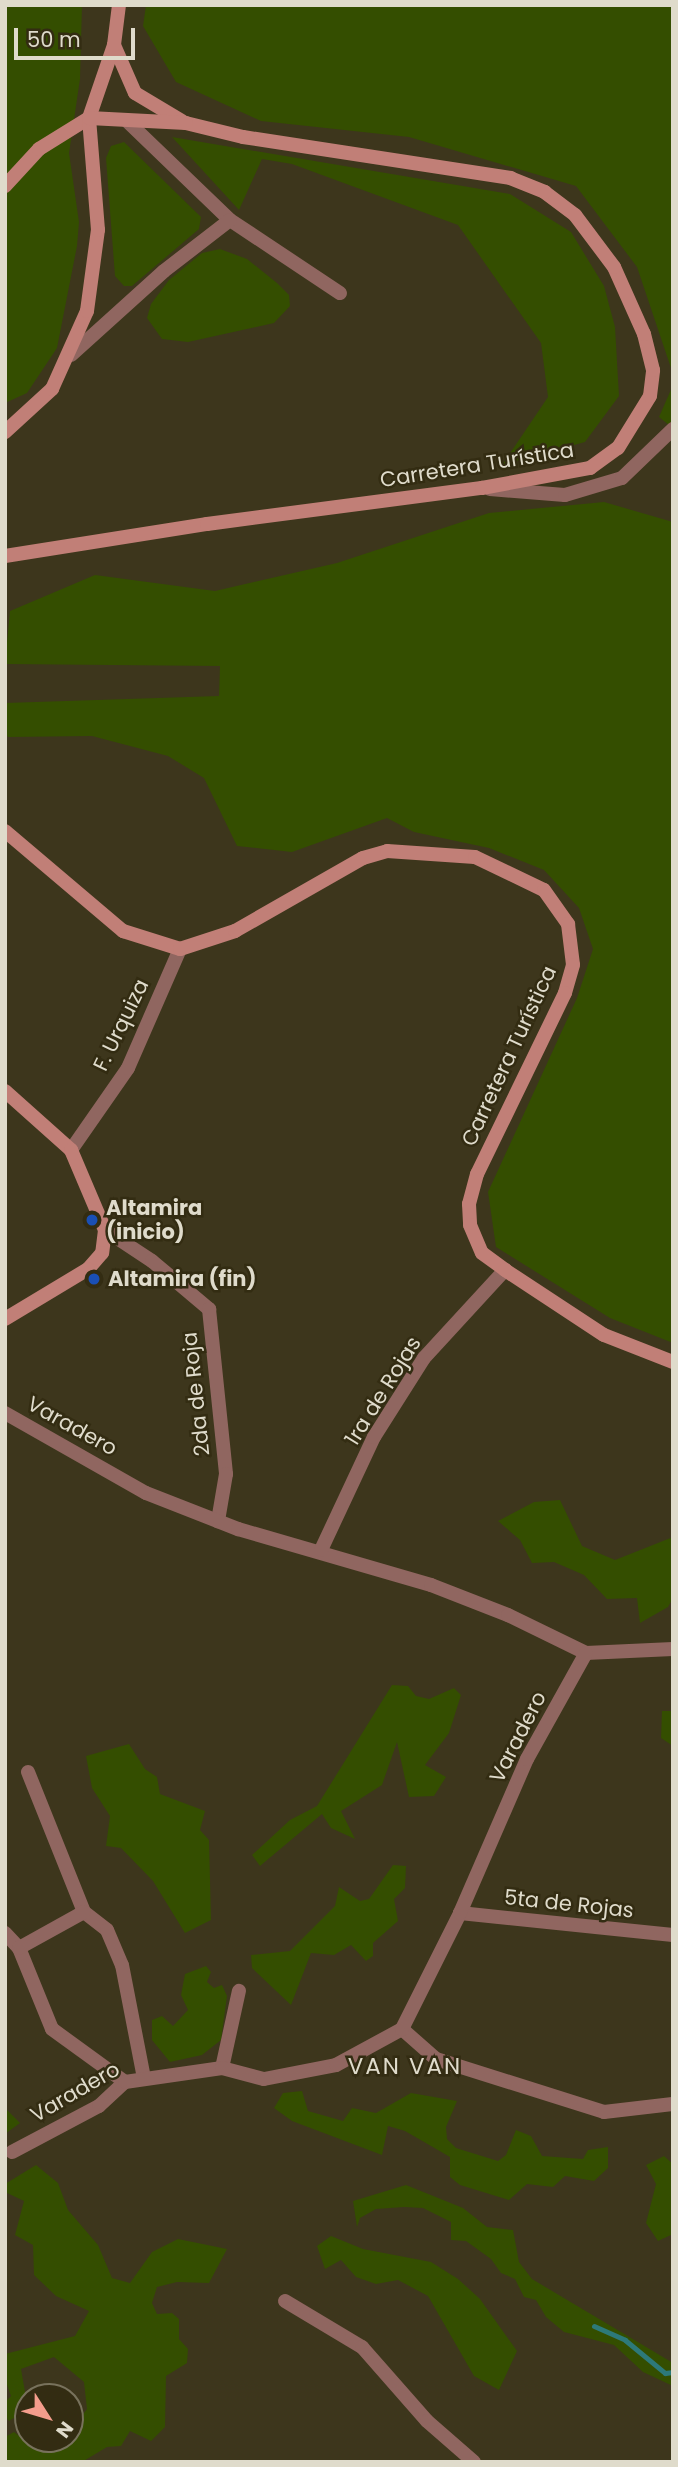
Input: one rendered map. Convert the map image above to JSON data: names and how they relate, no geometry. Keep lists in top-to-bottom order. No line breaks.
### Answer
{"streets":{"main road":["Carretera Turística"],"street":["F. Urquiza","1ra de Rojas","2da de Roja","Varadero","5ta de Rojas"]},"crossings":[["Carretera Turística","F. Urquiza"],["Carretera Turística","1ra de Rojas"],["1ra de Rojas","Varadero"],["2da de Roja","Varadero"],["Varadero","5ta de Rojas"]],"districts":["VAN VAN"],"places":["Altamira (inicio)","Altamira (fin)"],"scale_bar":"50 m","north":"bottom right"}
